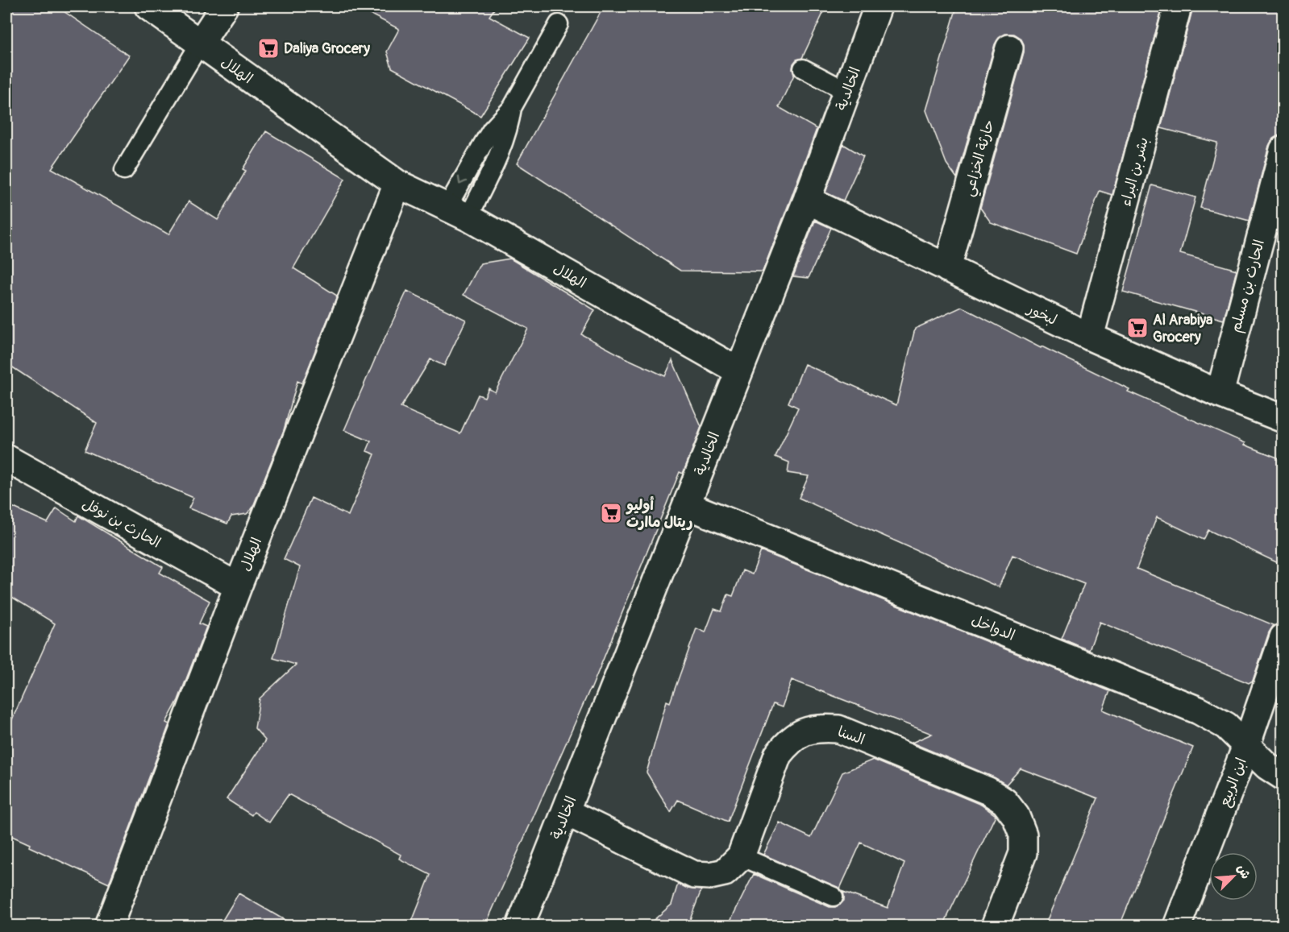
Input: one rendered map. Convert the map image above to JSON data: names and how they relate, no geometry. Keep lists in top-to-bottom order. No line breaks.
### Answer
{"streets":{"street":["الهلال","الخالدية","حارثة الخزاعي","بشر بن البراء","الحارث بن مسلم","لبخور","الحارث بن نوفل","الدواخل","السنا","ابن الربيع"]},"crossings":[["الهلال","الخالدية"],["الهلال","الحارث بن نوفل"],["الخالدية","لبخور"],["الخالدية","الدواخل"],["الخالدية","السنا"],["حارثة الخزاعي","لبخور"],["بشر بن البراء","لبخور"],["الحارث بن مسلم","لبخور"],["الدواخل","ابن الربيع"]],"places":{"supermarket":["Daliya Grocery","Al Arabiya Grocery","أوليو ريتال ماارت"]},"north":"top right"}
